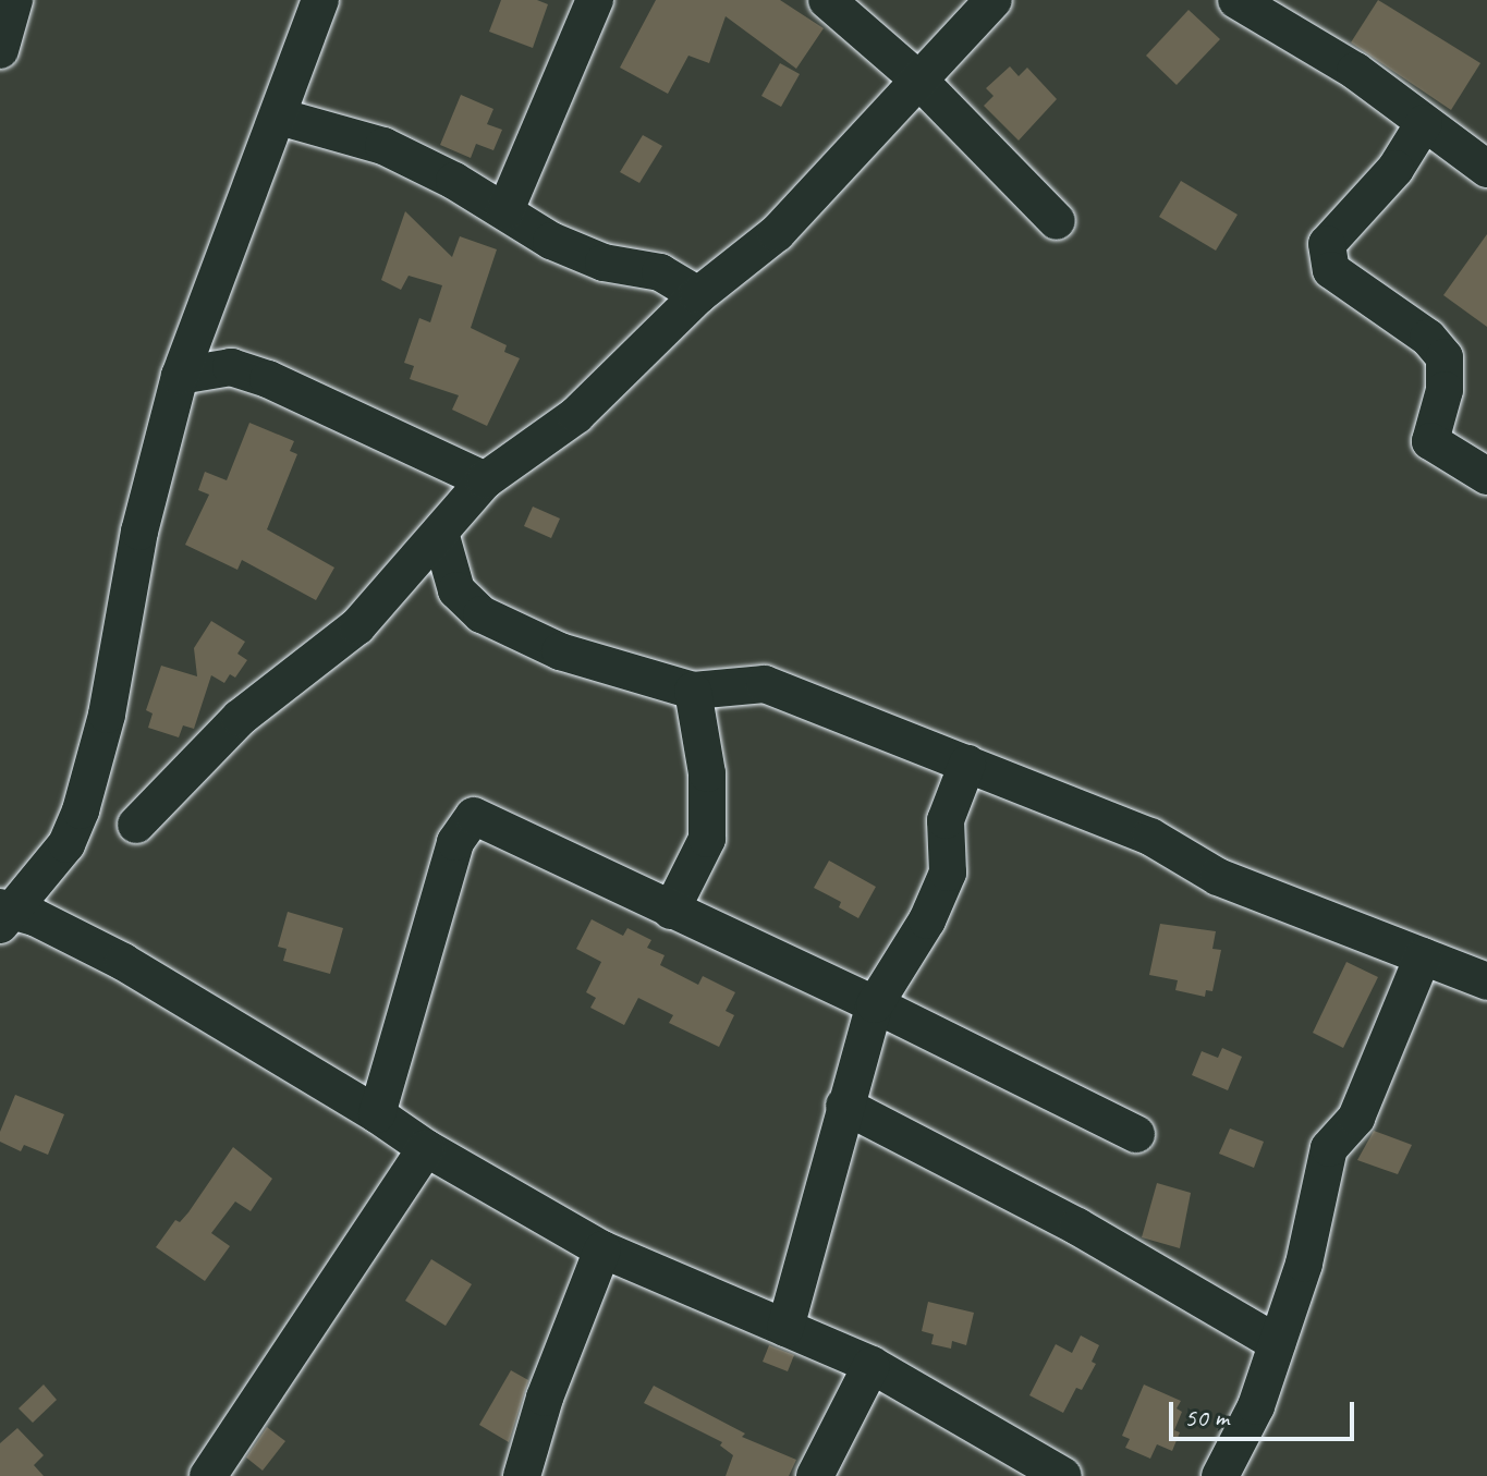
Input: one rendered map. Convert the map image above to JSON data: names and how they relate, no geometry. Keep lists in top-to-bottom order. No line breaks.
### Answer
{"scale_bar":"50 m"}
